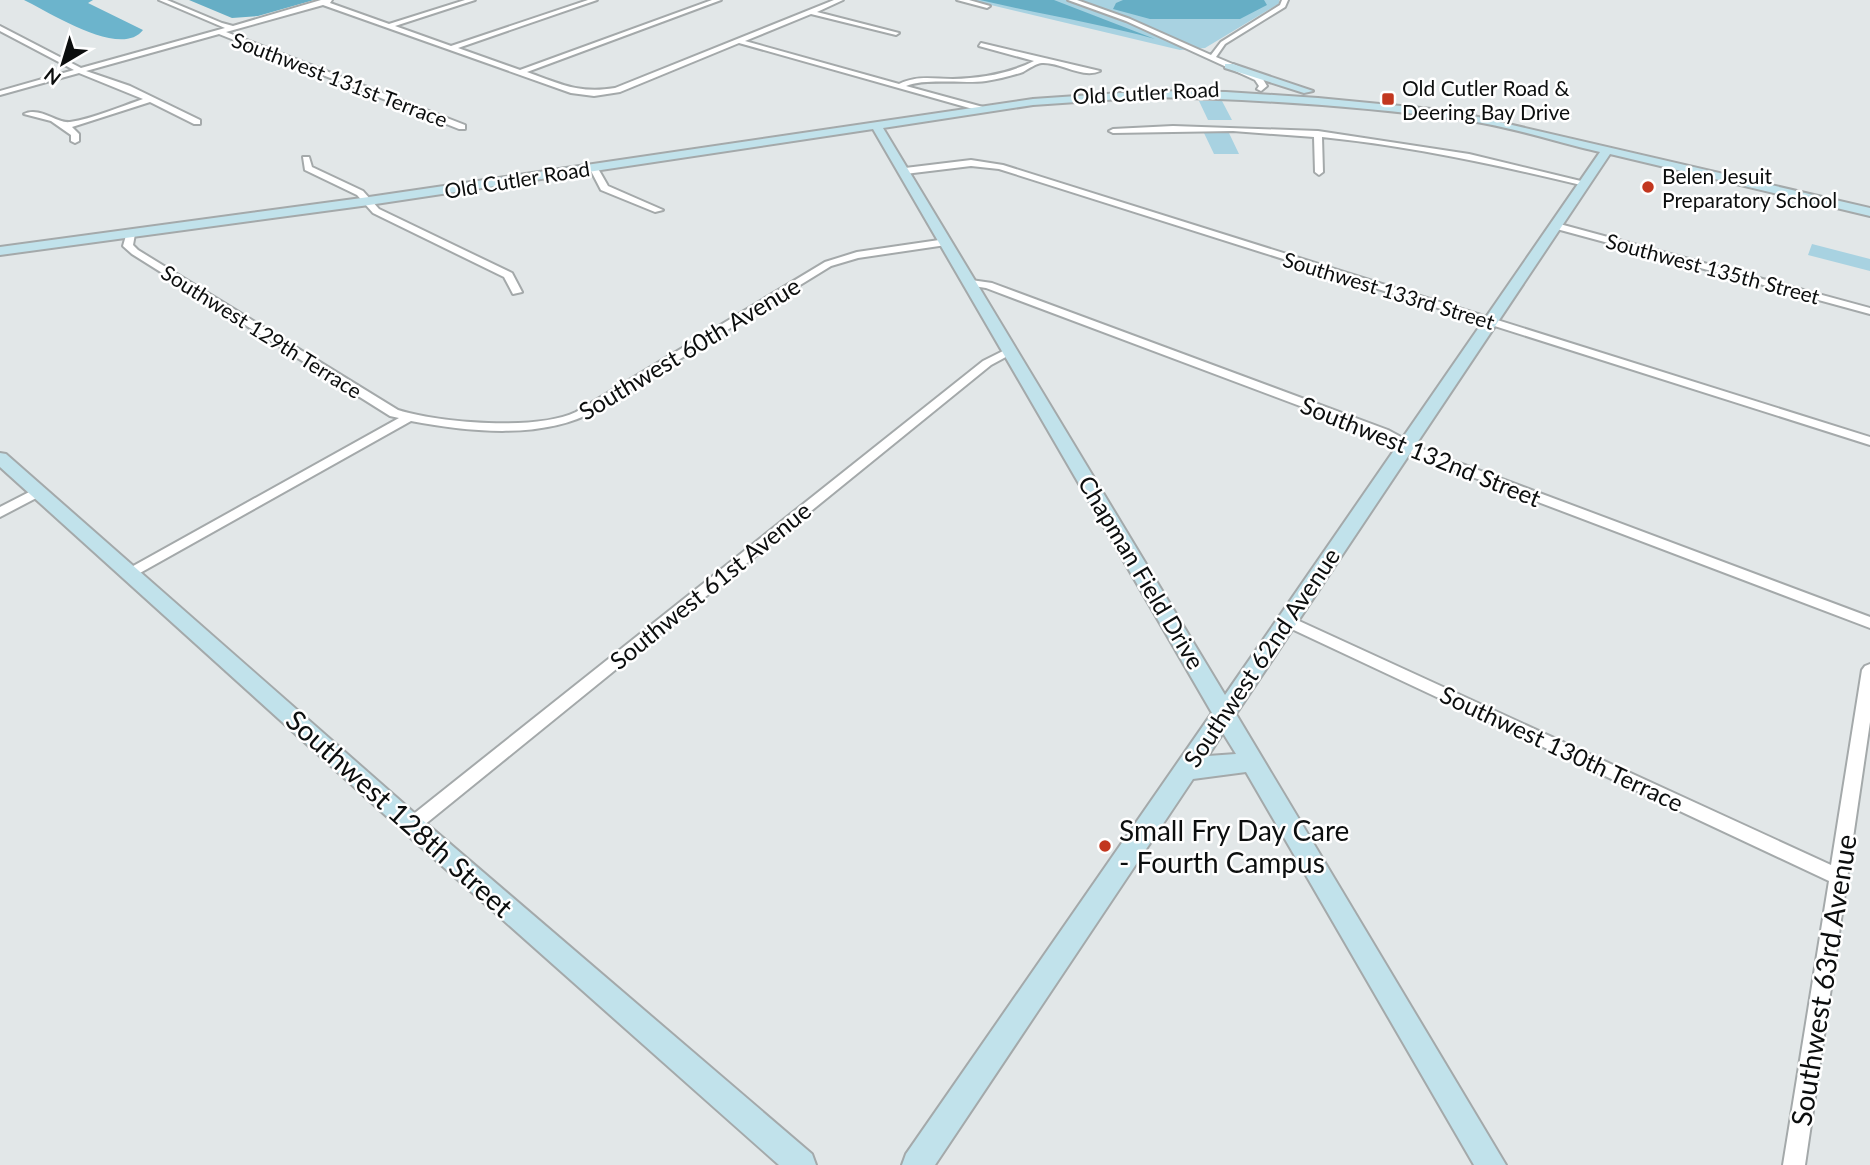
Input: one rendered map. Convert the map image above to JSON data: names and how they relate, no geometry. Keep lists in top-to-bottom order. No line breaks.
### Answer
{"streets":{"main road":["Old Cutler Road","Chapman Field Drive","Southwest 62nd Avenue","Southwest 128th Street"],"street":["Southwest 131st Terrace","Southwest 135th Street","Southwest 133rd Street","Southwest 129th Terrace","Southwest 60th Avenue","Southwest 132nd Street","Southwest 61st Avenue","Southwest 130th Terrace","Southwest 63rd Avenue"]},"crossings":[["Old Cutler Road","Southwest 129th Terrace"],["Old Cutler Road","Chapman Field Drive"],["Southwest 135th Street","Southwest 62nd Avenue"],["Southwest 133rd Street","Chapman Field Drive"],["Southwest 133rd Street","Southwest 62nd Avenue"],["Southwest 129th Terrace","Southwest 60th Avenue"],["Southwest 60th Avenue","Chapman Field Drive"],["Southwest 132nd Street","Chapman Field Drive"],["Southwest 132nd Street","Southwest 62nd Avenue"],["Chapman Field Drive","Southwest 61st Avenue"],["Chapman Field Drive","Southwest 62nd Avenue"],["Southwest 61st Avenue","Southwest 128th Street"],["Southwest 62nd Avenue","Southwest 130th Terrace"],["Southwest 130th Terrace","Southwest 63rd Avenue"]],"places":{"transit":["Old Cutler Road & Deering Bay Drive"],"other":["Belen Jesuit Preparatory School","Small Fry Day Care - Fourth Campus"]},"north":"bottom left"}
